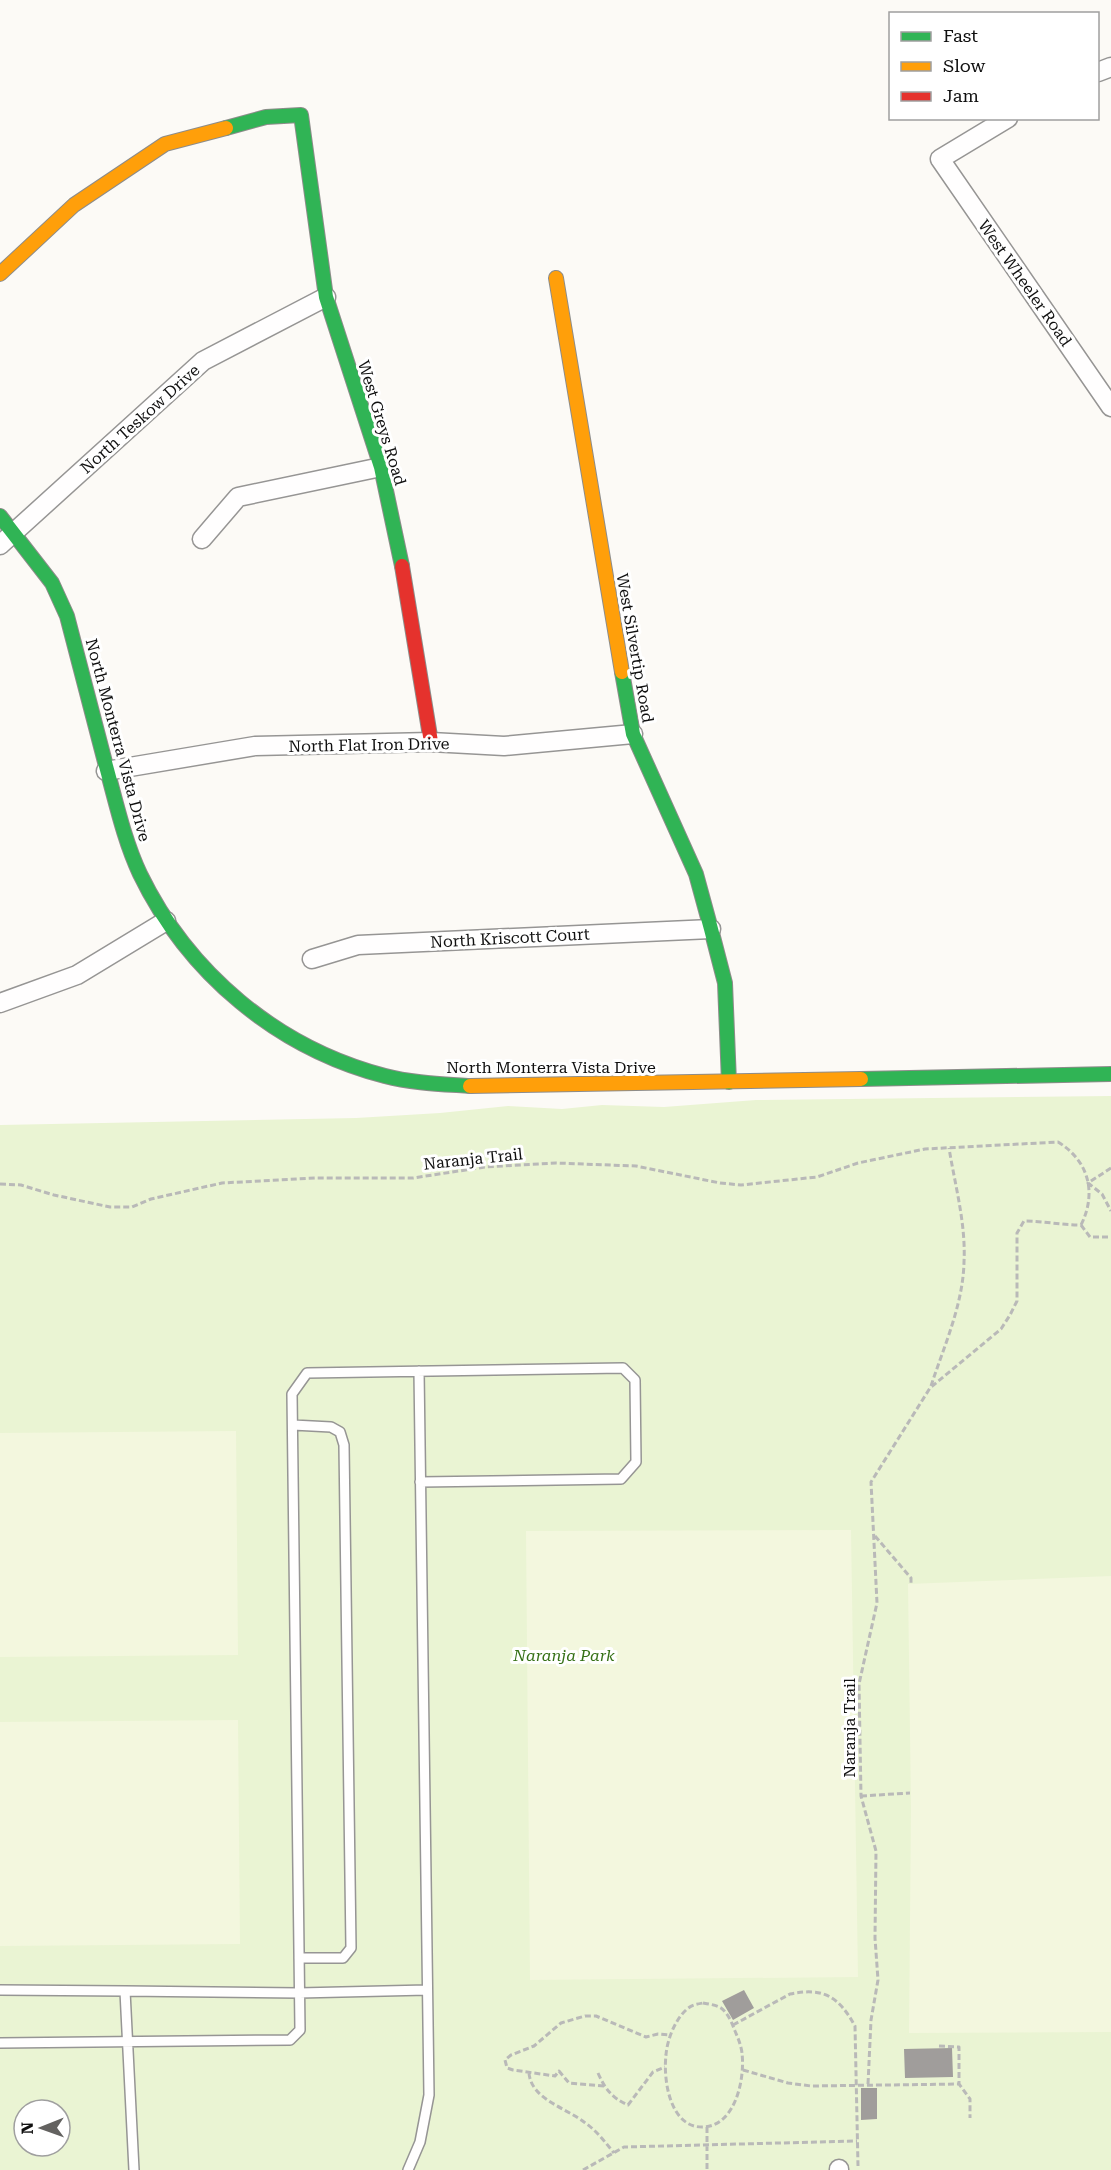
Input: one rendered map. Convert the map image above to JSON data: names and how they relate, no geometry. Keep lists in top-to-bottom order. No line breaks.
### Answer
{"streets":{"street":["West Wheeler Road","North Teskow Drive","West Greys Road","West Silvertip Road","North Monterra Vista Drive","North Flat Iron Drive","North Kriscott Court"],"path":["Naranja Trail"]},"crossings":[["North Teskow Drive","West Greys Road"],["North Teskow Drive","North Monterra Vista Drive"],["West Greys Road","North Flat Iron Drive"],["West Silvertip Road","North Monterra Vista Drive"],["West Silvertip Road","North Flat Iron Drive"],["West Silvertip Road","North Kriscott Court"],["North Monterra Vista Drive","North Flat Iron Drive"]],"parks":["Naranja Park"],"legend":["Fast","Slow","Jam"],"north":"left"}
